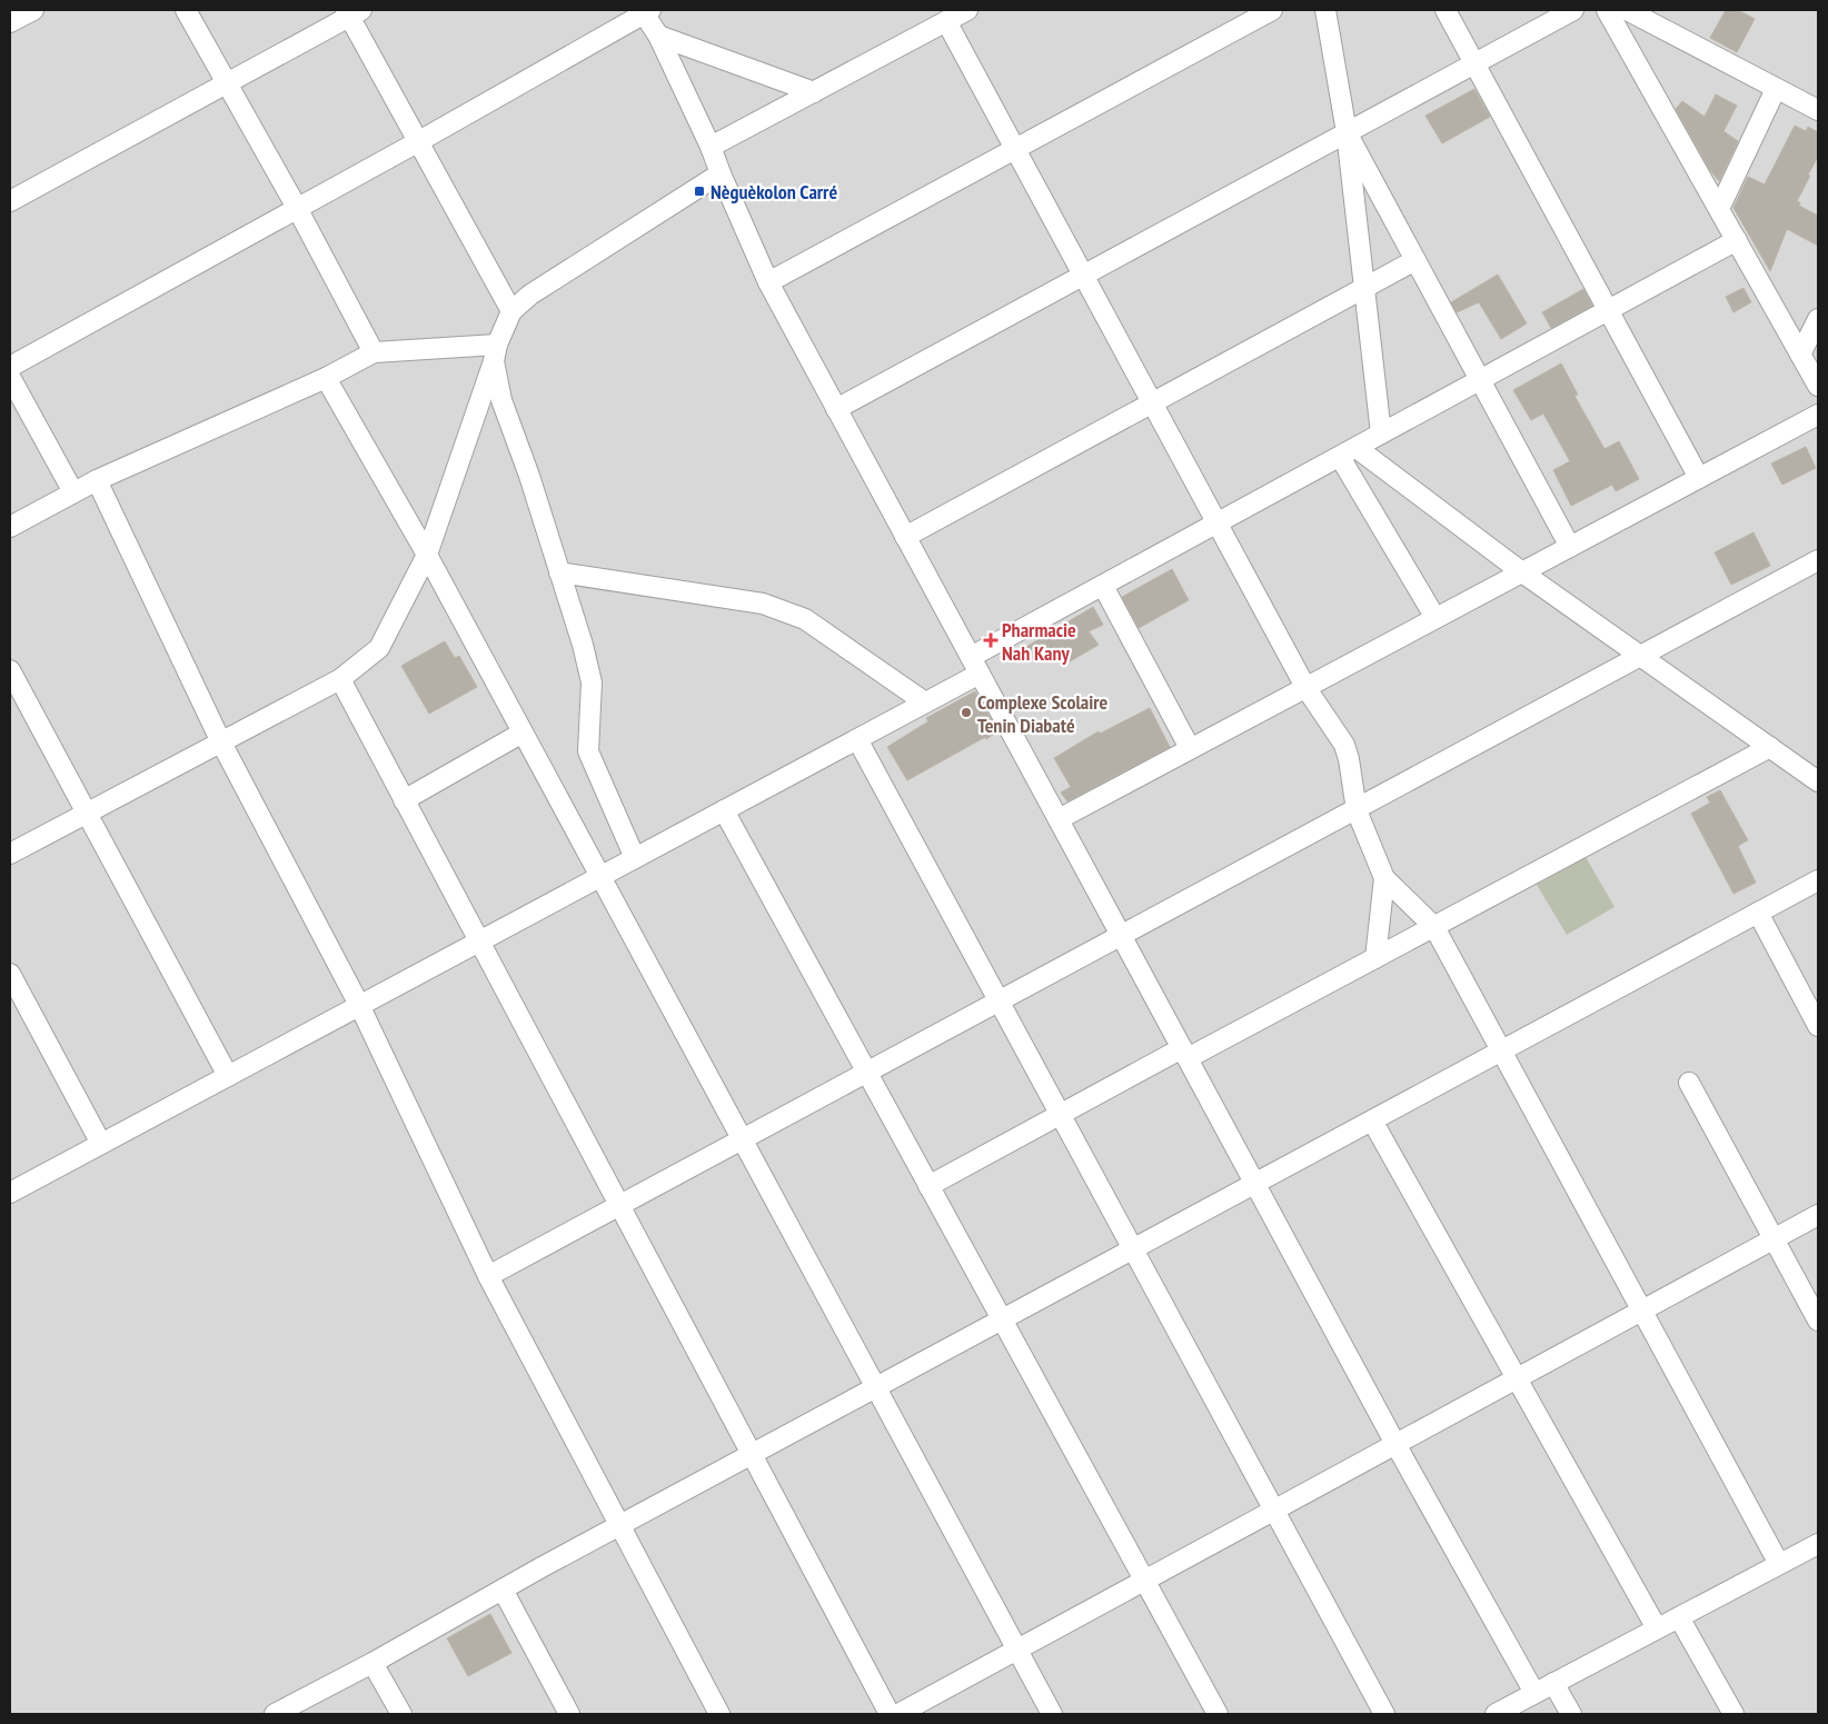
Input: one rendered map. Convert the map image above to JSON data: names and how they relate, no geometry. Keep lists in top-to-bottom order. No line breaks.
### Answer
{"places":{"transit":["Nèguèkolon Carré"],"health":["Pharmacie Nah Kany"],"other":["Complexe Scolaire Tenin Diabaté"]}}
